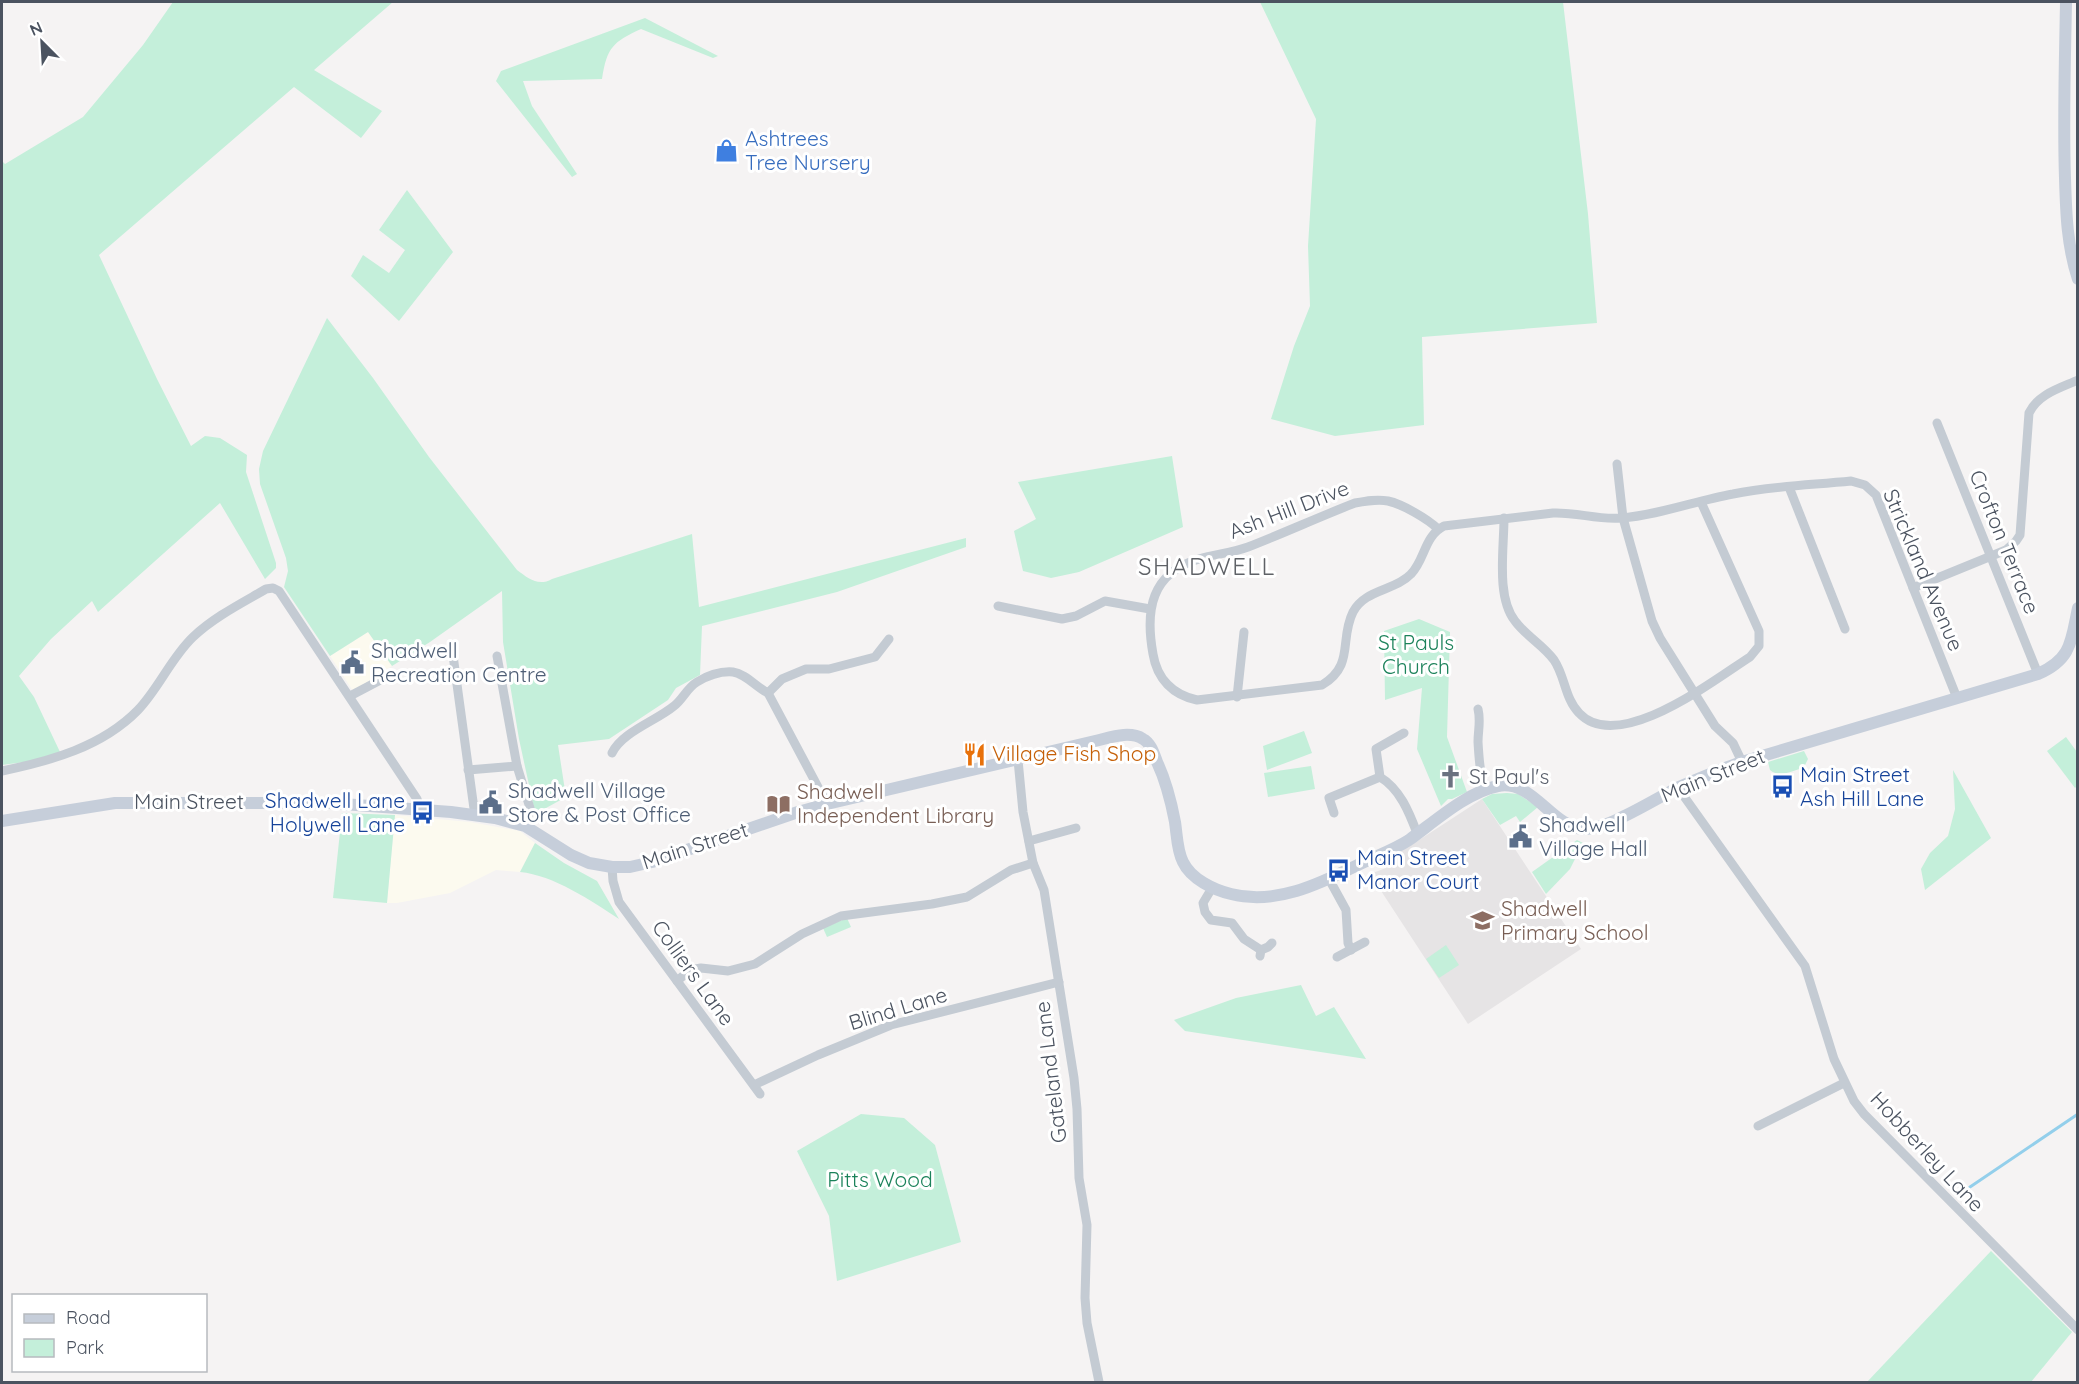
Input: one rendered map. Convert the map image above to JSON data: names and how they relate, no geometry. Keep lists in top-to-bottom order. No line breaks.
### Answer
{"streets":{"street":["Ash Hill Drive","Crofton Terrace","Strickland Avenue","Main Street","Colliers Lane","Blind Lane","Gateland Lane","Hobberley Lane"]},"crossings":[["Crofton Terrace","Main Street"],["Strickland Avenue","Main Street"],["Main Street","Colliers Lane"],["Main Street","Gateland Lane"],["Main Street","Hobberley Lane"],["Colliers Lane","Blind Lane"],["Blind Lane","Gateland Lane"]],"districts":["SHADWELL"],"parks":["St Pauls Church","Pitts Wood"],"places":{"shop":["Ashtrees Tree Nursery"],"public building":["Shadwell Recreation Centre","Shadwell Village Store & Post Office","Shadwell Village Hall"],"restaurant":["Village Fish Shop"],"church":["St Paul's"],"bus stop":["Main Street Ash Hill Lane","Shadwell Lane Holywell Lane","Main Street Manor Court"],"library":["Shadwell Independent Library"],"school or university":["Shadwell Primary School"]},"legend":["Road","Park"],"north":"top left"}
